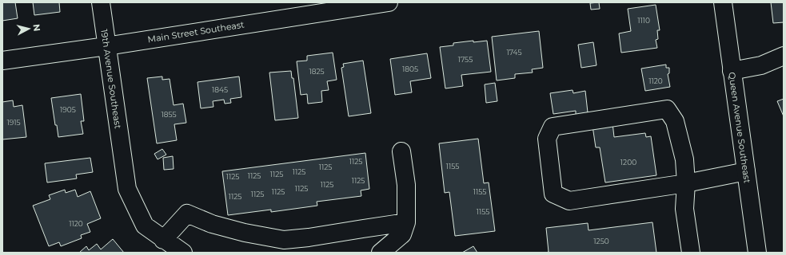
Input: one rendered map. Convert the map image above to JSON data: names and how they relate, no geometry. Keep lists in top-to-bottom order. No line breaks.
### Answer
{"streets":{"street":["Main Street Southeast","19th Avenue Southeast","Queen Avenue Southeast"]},"crossings":[["Main Street Southeast","19th Avenue Southeast"]],"house_numbers":["1110","1745","1755","1805","1825","1120","1845","1905","1855","1915","1125","1200","1155","1125","1125","1125","1125","1125","1125","1125","1125","1125","1155","1125","1125","1155","1120","1250"],"north":"right"}
